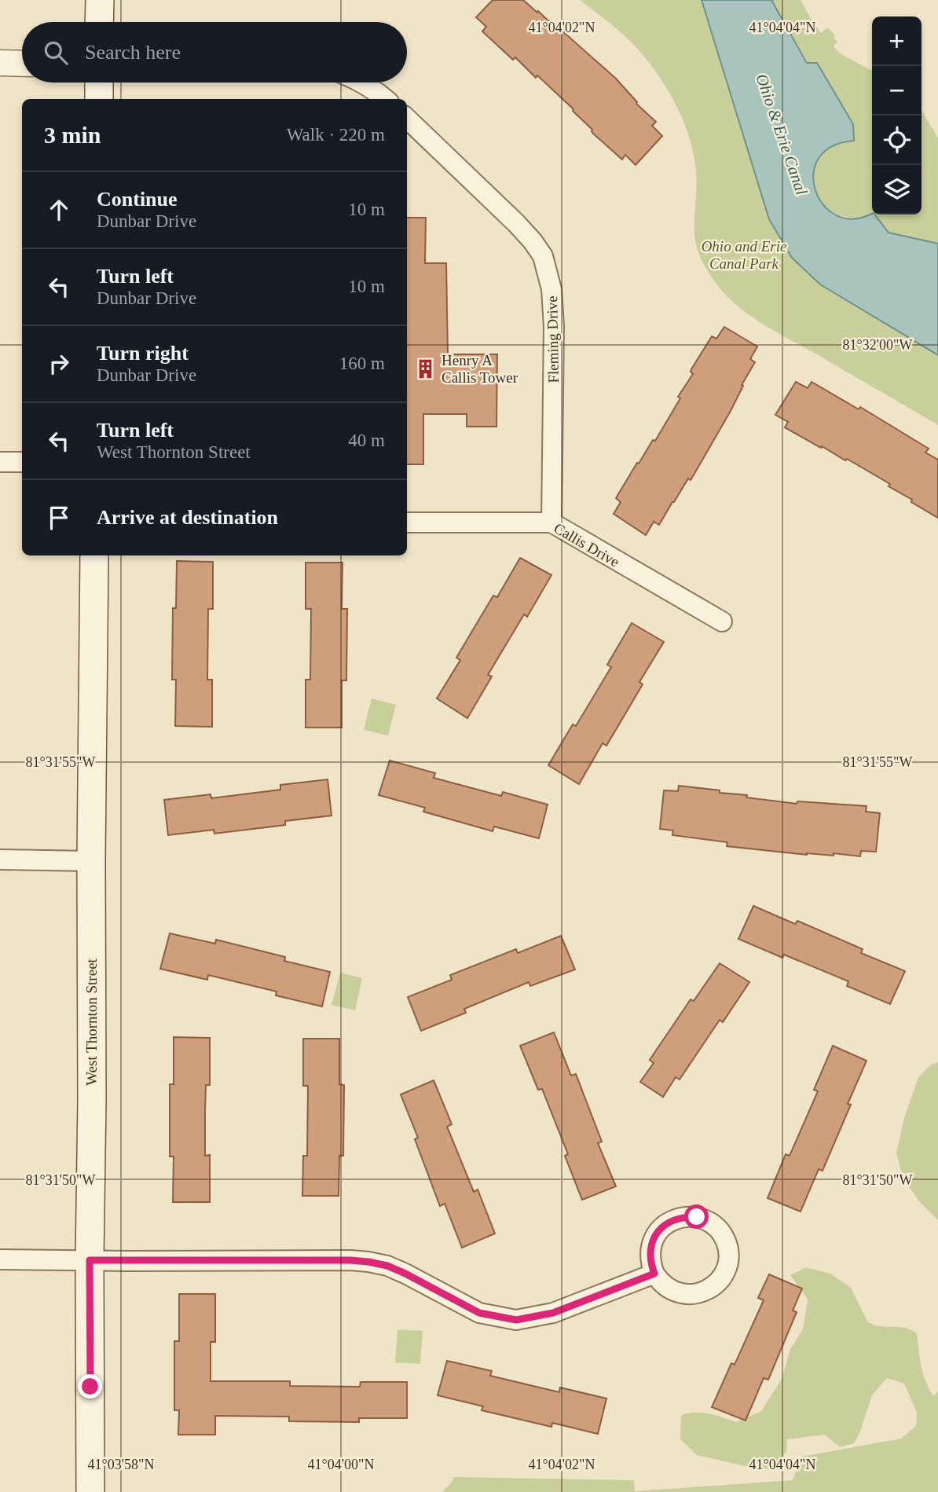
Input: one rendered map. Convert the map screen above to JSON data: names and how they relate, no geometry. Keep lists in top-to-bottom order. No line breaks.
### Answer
{"streets":{"main road":["West Thornton Street"],"street":["Fleming Drive","Callis Drive"]},"crossings":[["Fleming Drive","Callis Drive"]],"water":["Ohio & Erie Canal"],"parks":["Ohio and Erie Canal Park"],"places":{"building":["Henry A Callis Tower"]},"page":{"map_buttons":["+","−"],"search":"Search here","heading":["3 min","Walk · 220 m"],"list":[["Continue","Dunbar Drive","10 m"],["Turn left","Dunbar Drive","10 m"],["Turn right","Dunbar Drive","160 m"],["Turn left","West Thornton Street","40 m"],"Arrive at destination"]},"coordinates":["41°04'02\"N","41°04'04\"N","81°32'00\"W","81°31'55\"W","81°31'50\"W","41°03'58\"N","41°04'00\"N"]}
